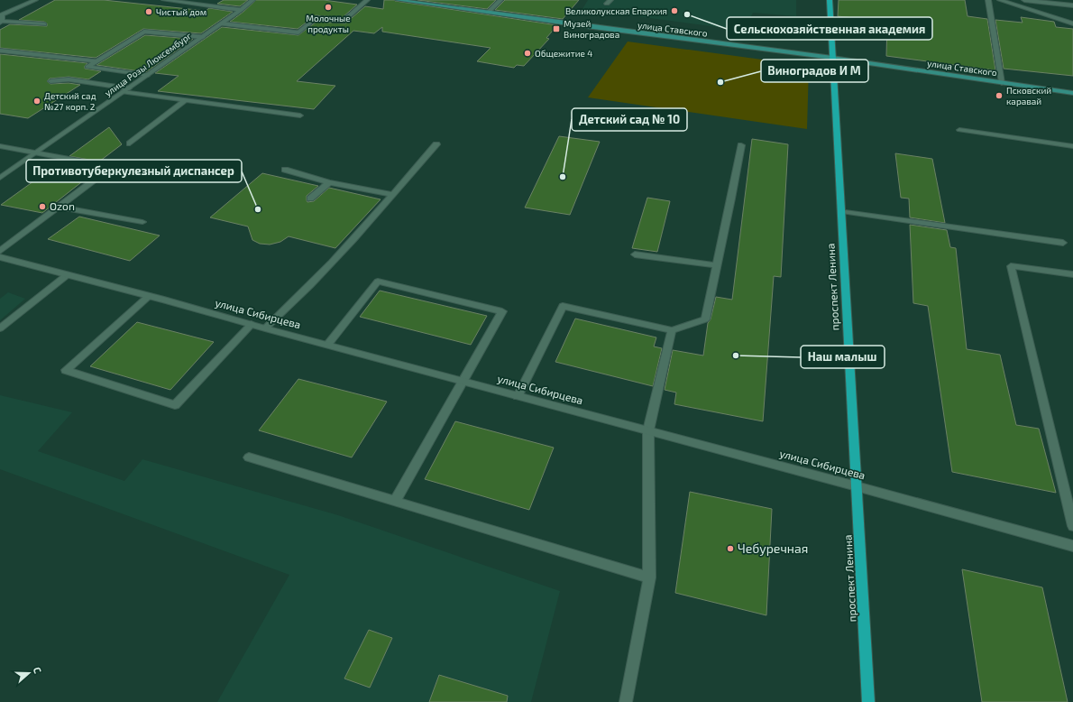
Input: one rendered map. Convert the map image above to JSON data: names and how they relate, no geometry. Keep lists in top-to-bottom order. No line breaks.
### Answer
{"streets":{"main road":["проспект Ленина"],"street":["улица Ставского","улица Розы Люксембург","улица Сибирцева"]},"crossings":[["улица Ставского","проспект Ленина"],["проспект Ленина","улица Сибирцева"]],"places":{"other":["Молочные продукты","Великолукская Епархия","Чистый дом","Сельскохозяйственная академия","Общежитие 4","Виноградов И М","Псковский каравай","Детский сад №27 корп. 2","Детский сад № 10","Ozon","Противотуберкулезный диспансер","Наш малыш","Чебуречная"],"transit":["Музей Виноградова"]},"north":"right"}
